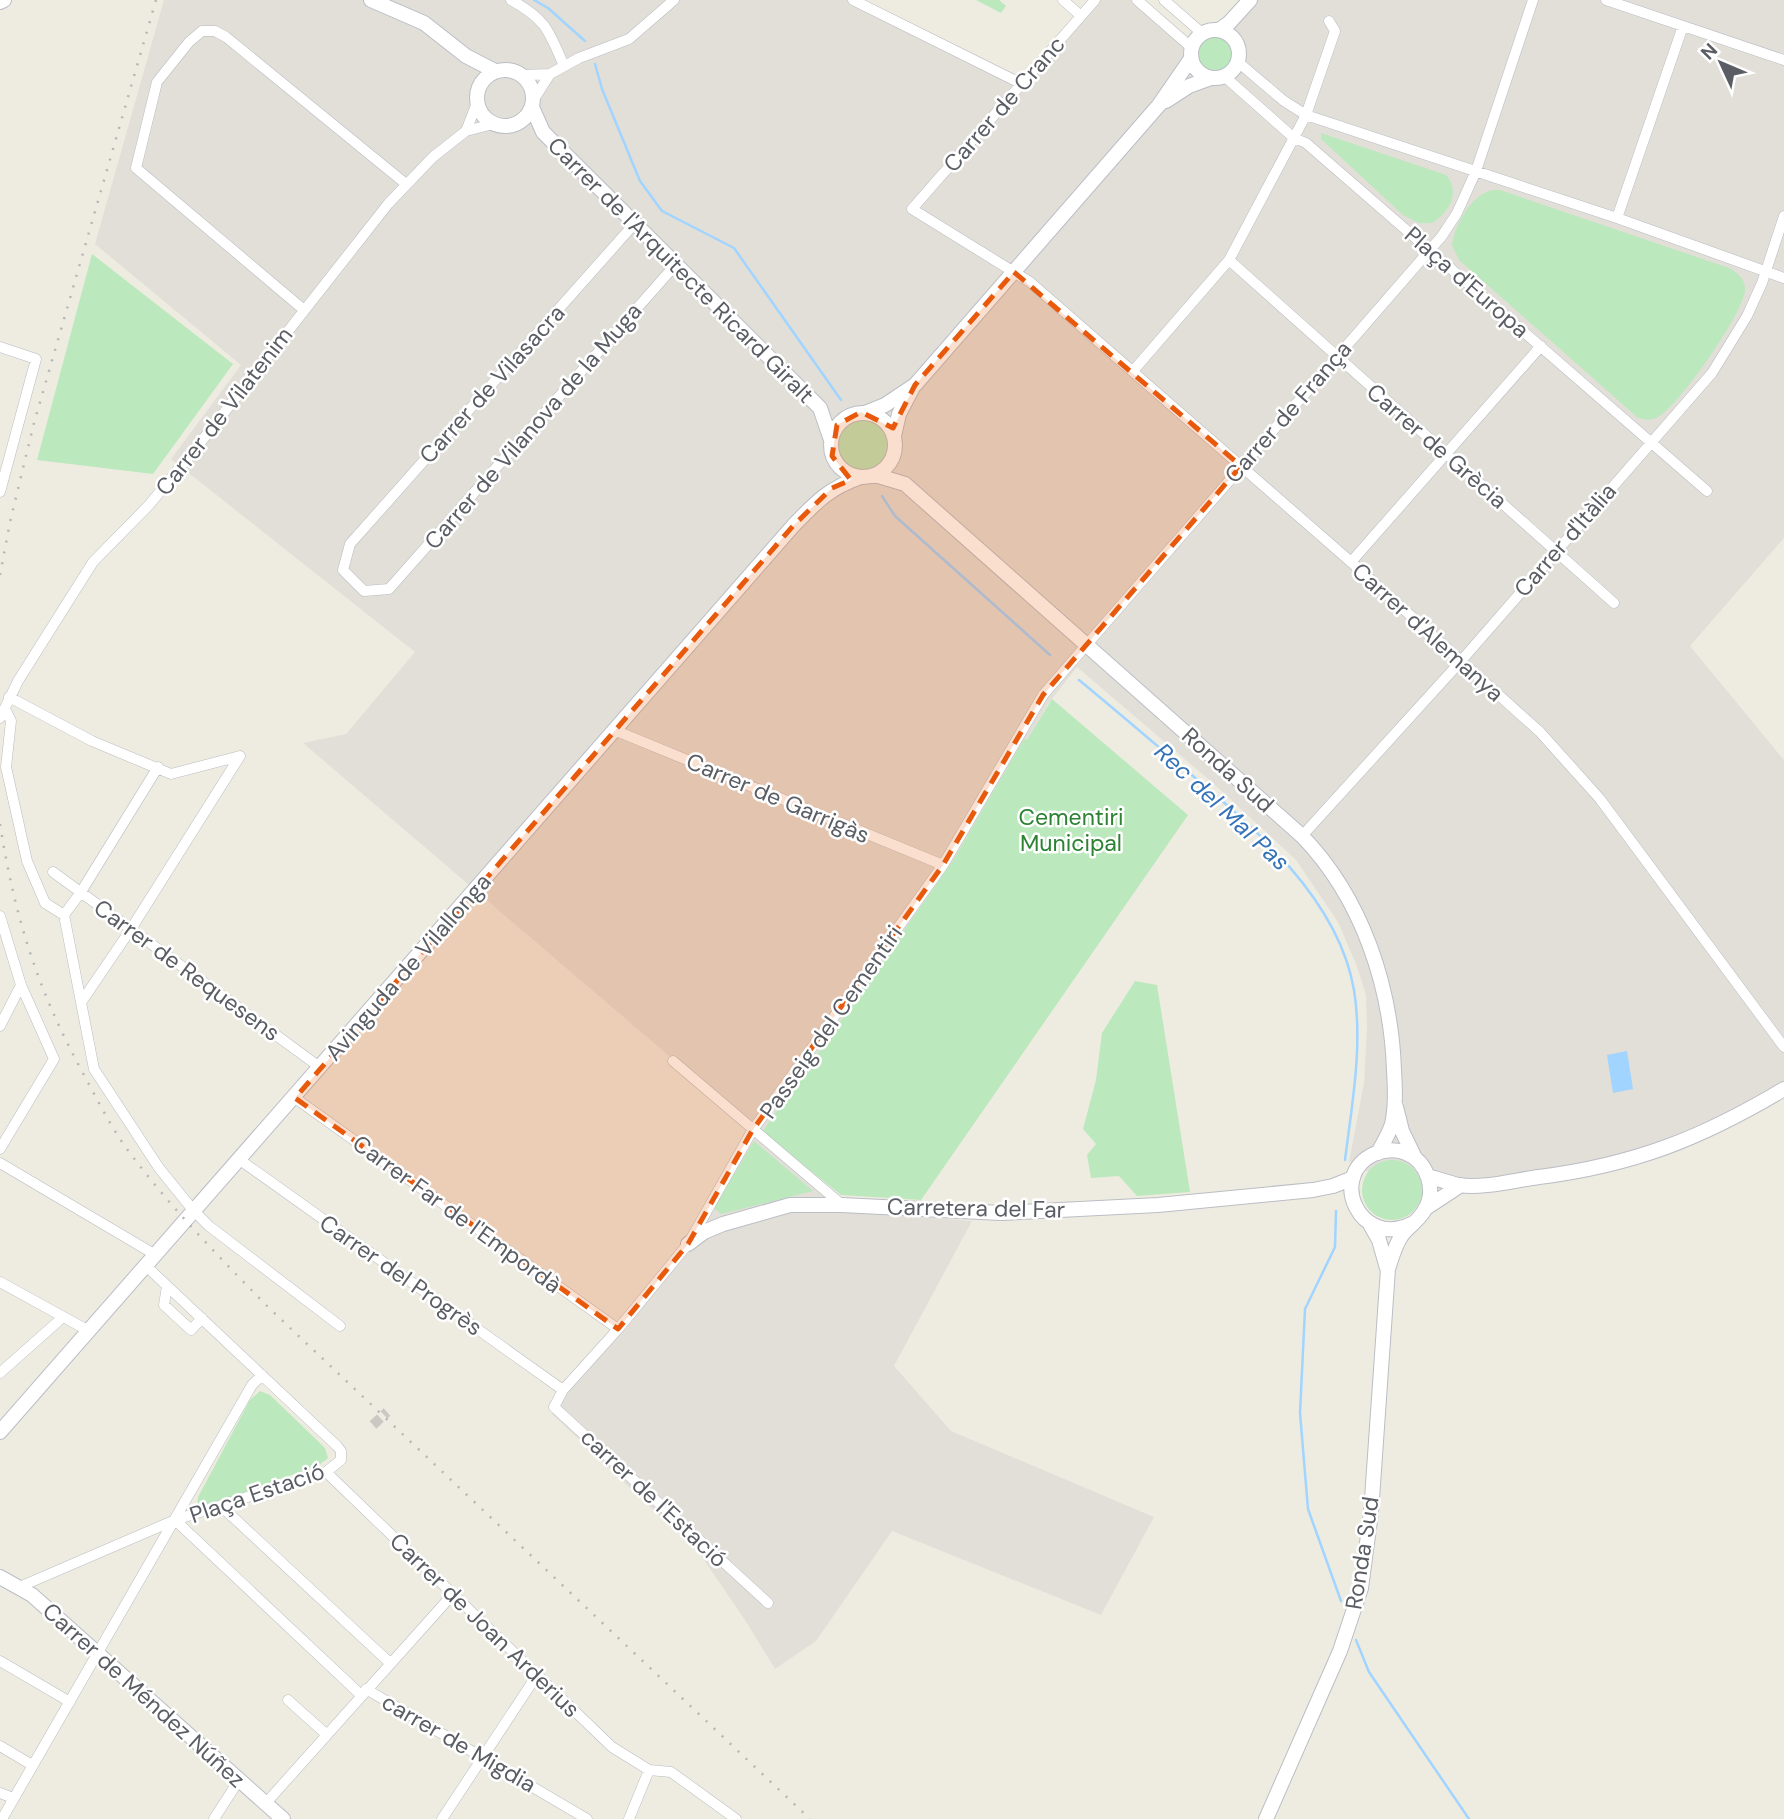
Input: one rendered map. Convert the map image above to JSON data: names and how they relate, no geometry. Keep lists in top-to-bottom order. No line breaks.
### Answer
{"streets":{"main road":["Carrer de l'Arquitecte Ricard Giralt","Ronda Sud","Avinguda de Vilallonga","Carretera del Far","Carrer de Méndez Núñez"],"street":["Carrer de Cranc","Plaça d'Europa","Carrer de Vilasacra","Carrer de Vilatenim","Carrer de França","Carrer de Vilanova de la Muga","Carrer de Grècia","Carrer d'Itàlia","Carrer d'Alemanya","Carrer de Garrigàs","Carrer de Requesens","Passeig del Cementiri","Carrer Far de l'Empordà","Carrer del Progrès","Plaça Estació","carrer de l'Estació","Carrer de Joan Arderius","carrer de Migdia"]},"crossings":[["Carrer de Cranc","Carrer d'Alemanya"],["Carrer de l'Arquitecte Ricard Giralt","Carrer de Vilasacra"],["Carrer de l'Arquitecte Ricard Giralt","Carrer de Vilatenim"],["Carrer de l'Arquitecte Ricard Giralt","Carrer de Vilanova de la Muga"],["Carrer de l'Arquitecte Ricard Giralt","Ronda Sud"],["Carrer de l'Arquitecte Ricard Giralt","Avinguda de Vilallonga"],["Plaça d'Europa","Carrer de França"],["Plaça d'Europa","Carrer d'Itàlia"],["Carrer de Vilasacra","Carrer de Vilanova de la Muga"],["Carrer de França","Carrer de Grècia"],["Carrer de França","Carrer d'Alemanya"],["Carrer de França","Ronda Sud"],["Carrer de França","Passeig del Cementiri"],["Carrer de Grècia","Carrer d'Itàlia"],["Carrer d'Itàlia","Carrer d'Alemanya"],["Carrer d'Itàlia","Ronda Sud"],["Ronda Sud","Avinguda de Vilallonga"],["Ronda Sud","Passeig del Cementiri"],["Ronda Sud","Carretera del Far"],["Carrer de Garrigàs","Avinguda de Vilallonga"],["Carrer de Garrigàs","Passeig del Cementiri"],["Avinguda de Vilallonga","Carrer de Requesens"],["Avinguda de Vilallonga","Carrer Far de l'Empordà"],["Avinguda de Vilallonga","Carrer del Progrès"],["Passeig del Cementiri","Carretera del Far"],["Passeig del Cementiri","Carrer Far de l'Empordà"],["Passeig del Cementiri","Carrer del Progrès"],["Passeig del Cementiri","carrer de l'Estació"],["Carrer del Progrès","carrer de l'Estació"],["Plaça Estació","Carrer de Joan Arderius"],["Plaça Estació","carrer de Migdia"]],"water":["Rec del Mal Pas"],"parks":["Cementiri Municipal"],"north":"top left"}
